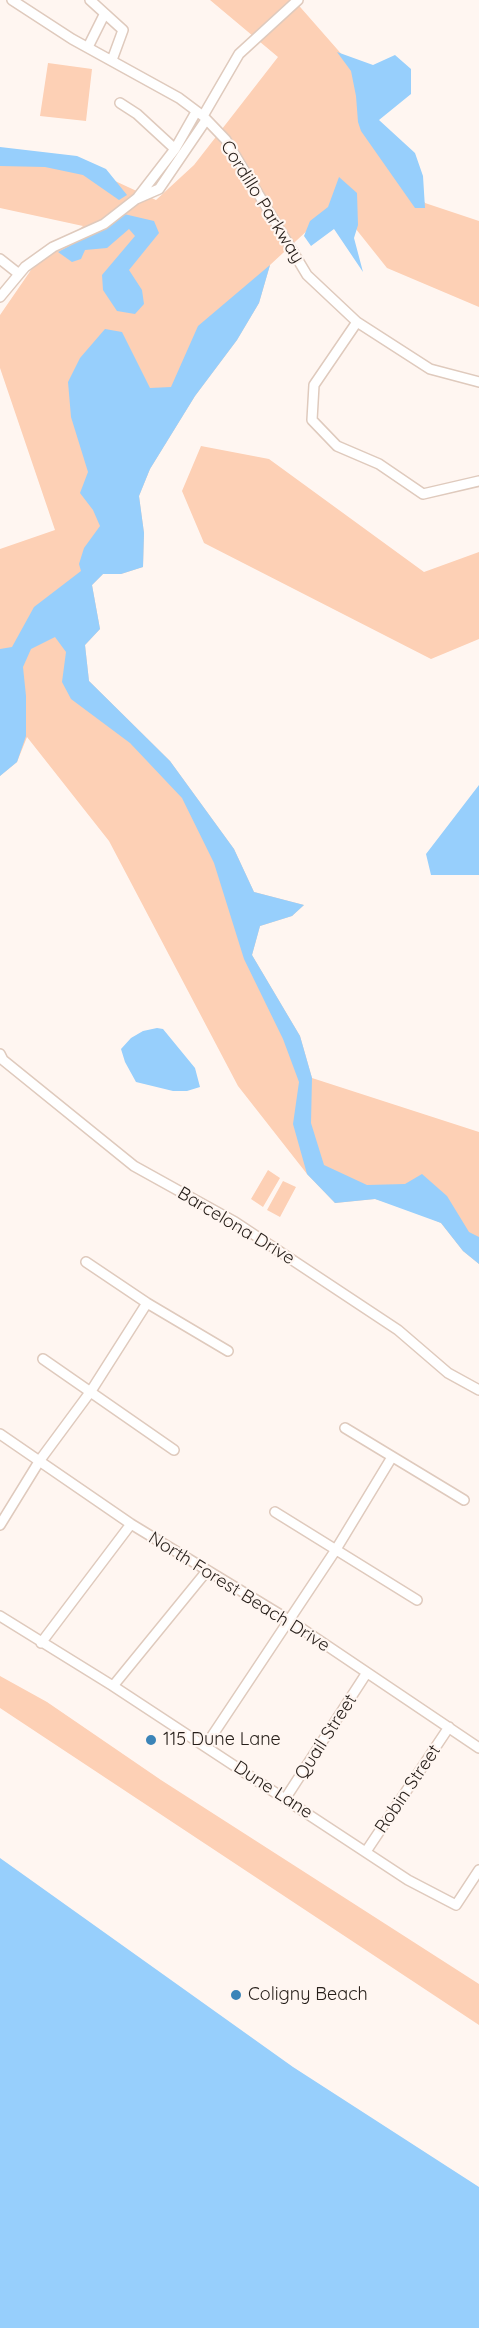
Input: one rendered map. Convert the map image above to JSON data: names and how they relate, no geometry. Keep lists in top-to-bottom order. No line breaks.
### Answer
{"streets":{"street":["Cordillo Parkway","Barcelona Drive","North Forest Beach Drive","Quail Street","Robin Street","Dune Lane"]},"crossings":[["North Forest Beach Drive","Quail Street"],["North Forest Beach Drive","Robin Street"],["Quail Street","Dune Lane"],["Robin Street","Dune Lane"]],"places":["115 Dune Lane","Coligny Beach"]}
